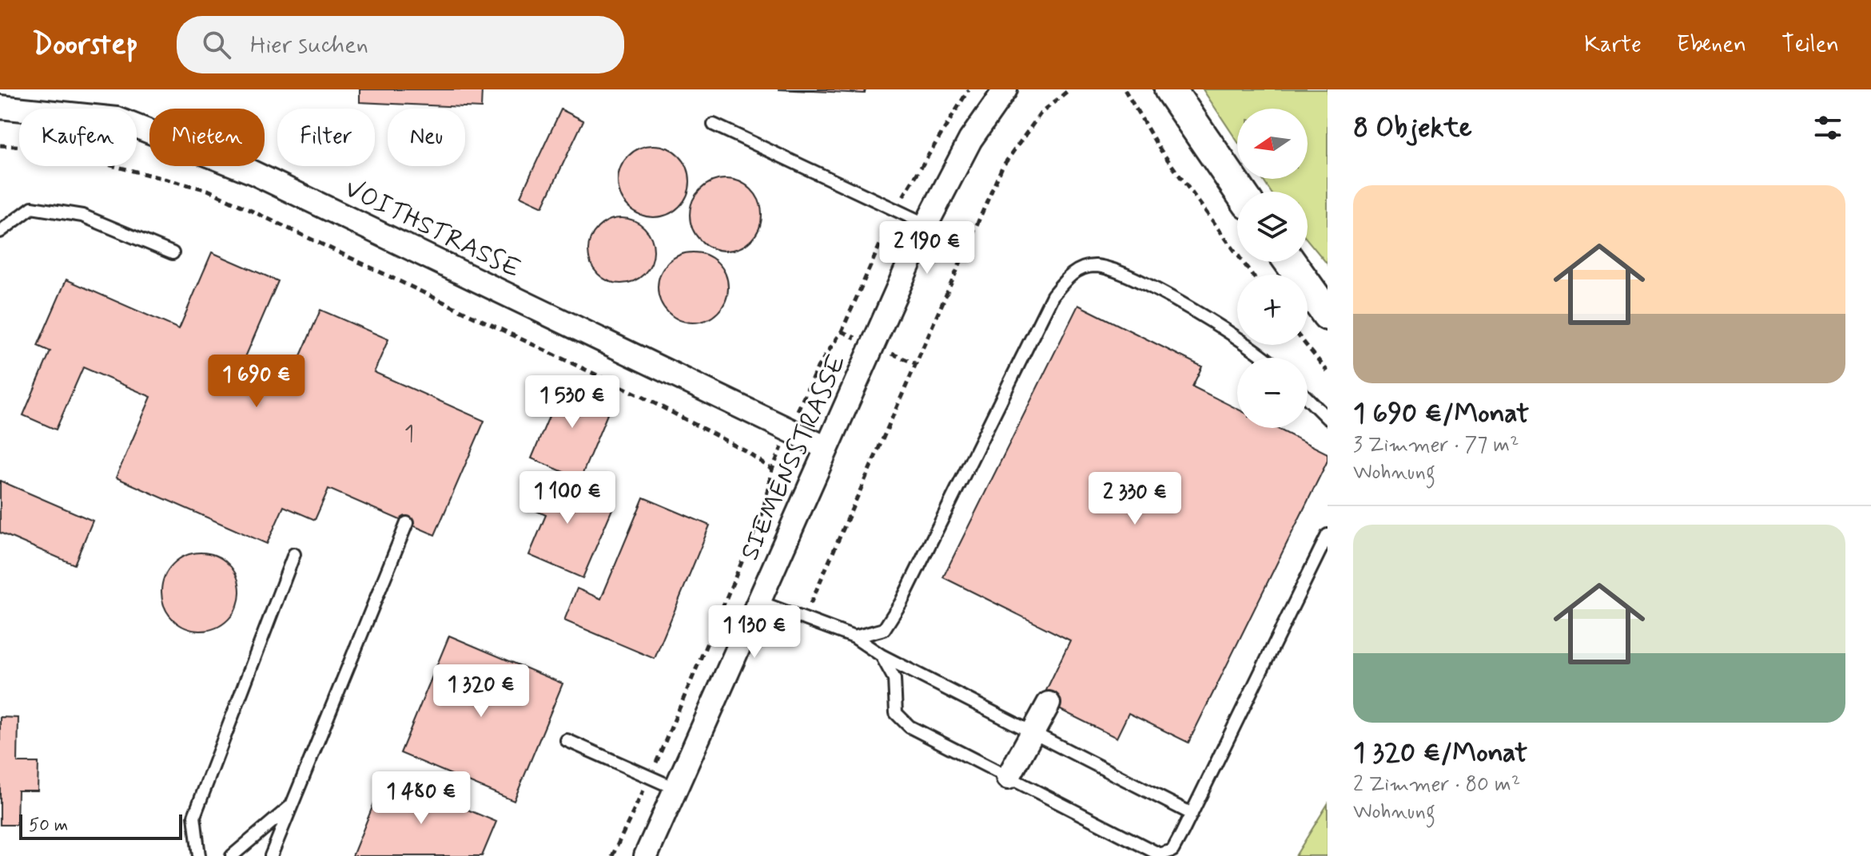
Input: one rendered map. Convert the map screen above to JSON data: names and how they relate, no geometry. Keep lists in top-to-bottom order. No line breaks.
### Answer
{"streets":{"street":["VOITHSTRASSE","SIEMENSSTRASSE"]},"crossings":[["VOITHSTRASSE","SIEMENSSTRASSE"]],"house_numbers":["1"],"scale_bar":"50 m","north":"left","page":{"header":"Doorstep","search":"Hier suchen","nav":["Karte","Ebenen","Teilen"],"heading":"8 Objekte","map_buttons":["+","−"],"chip":["Kaufen","Mieten","Filter","Neu"],"list":[{"name":"1 690 €/Monat","note":"3 Zimmer · 77 m² · Wohnung"},{"name":"1 320 €/Monat","note":"2 Zimmer · 80 m² · Wohnung"}],"price":["2 190 €","1 690 €","1 530 €","1 100 €","2 330 €","1 130 €","1 320 €","1 480 €"],"scale":"50 m"}}
